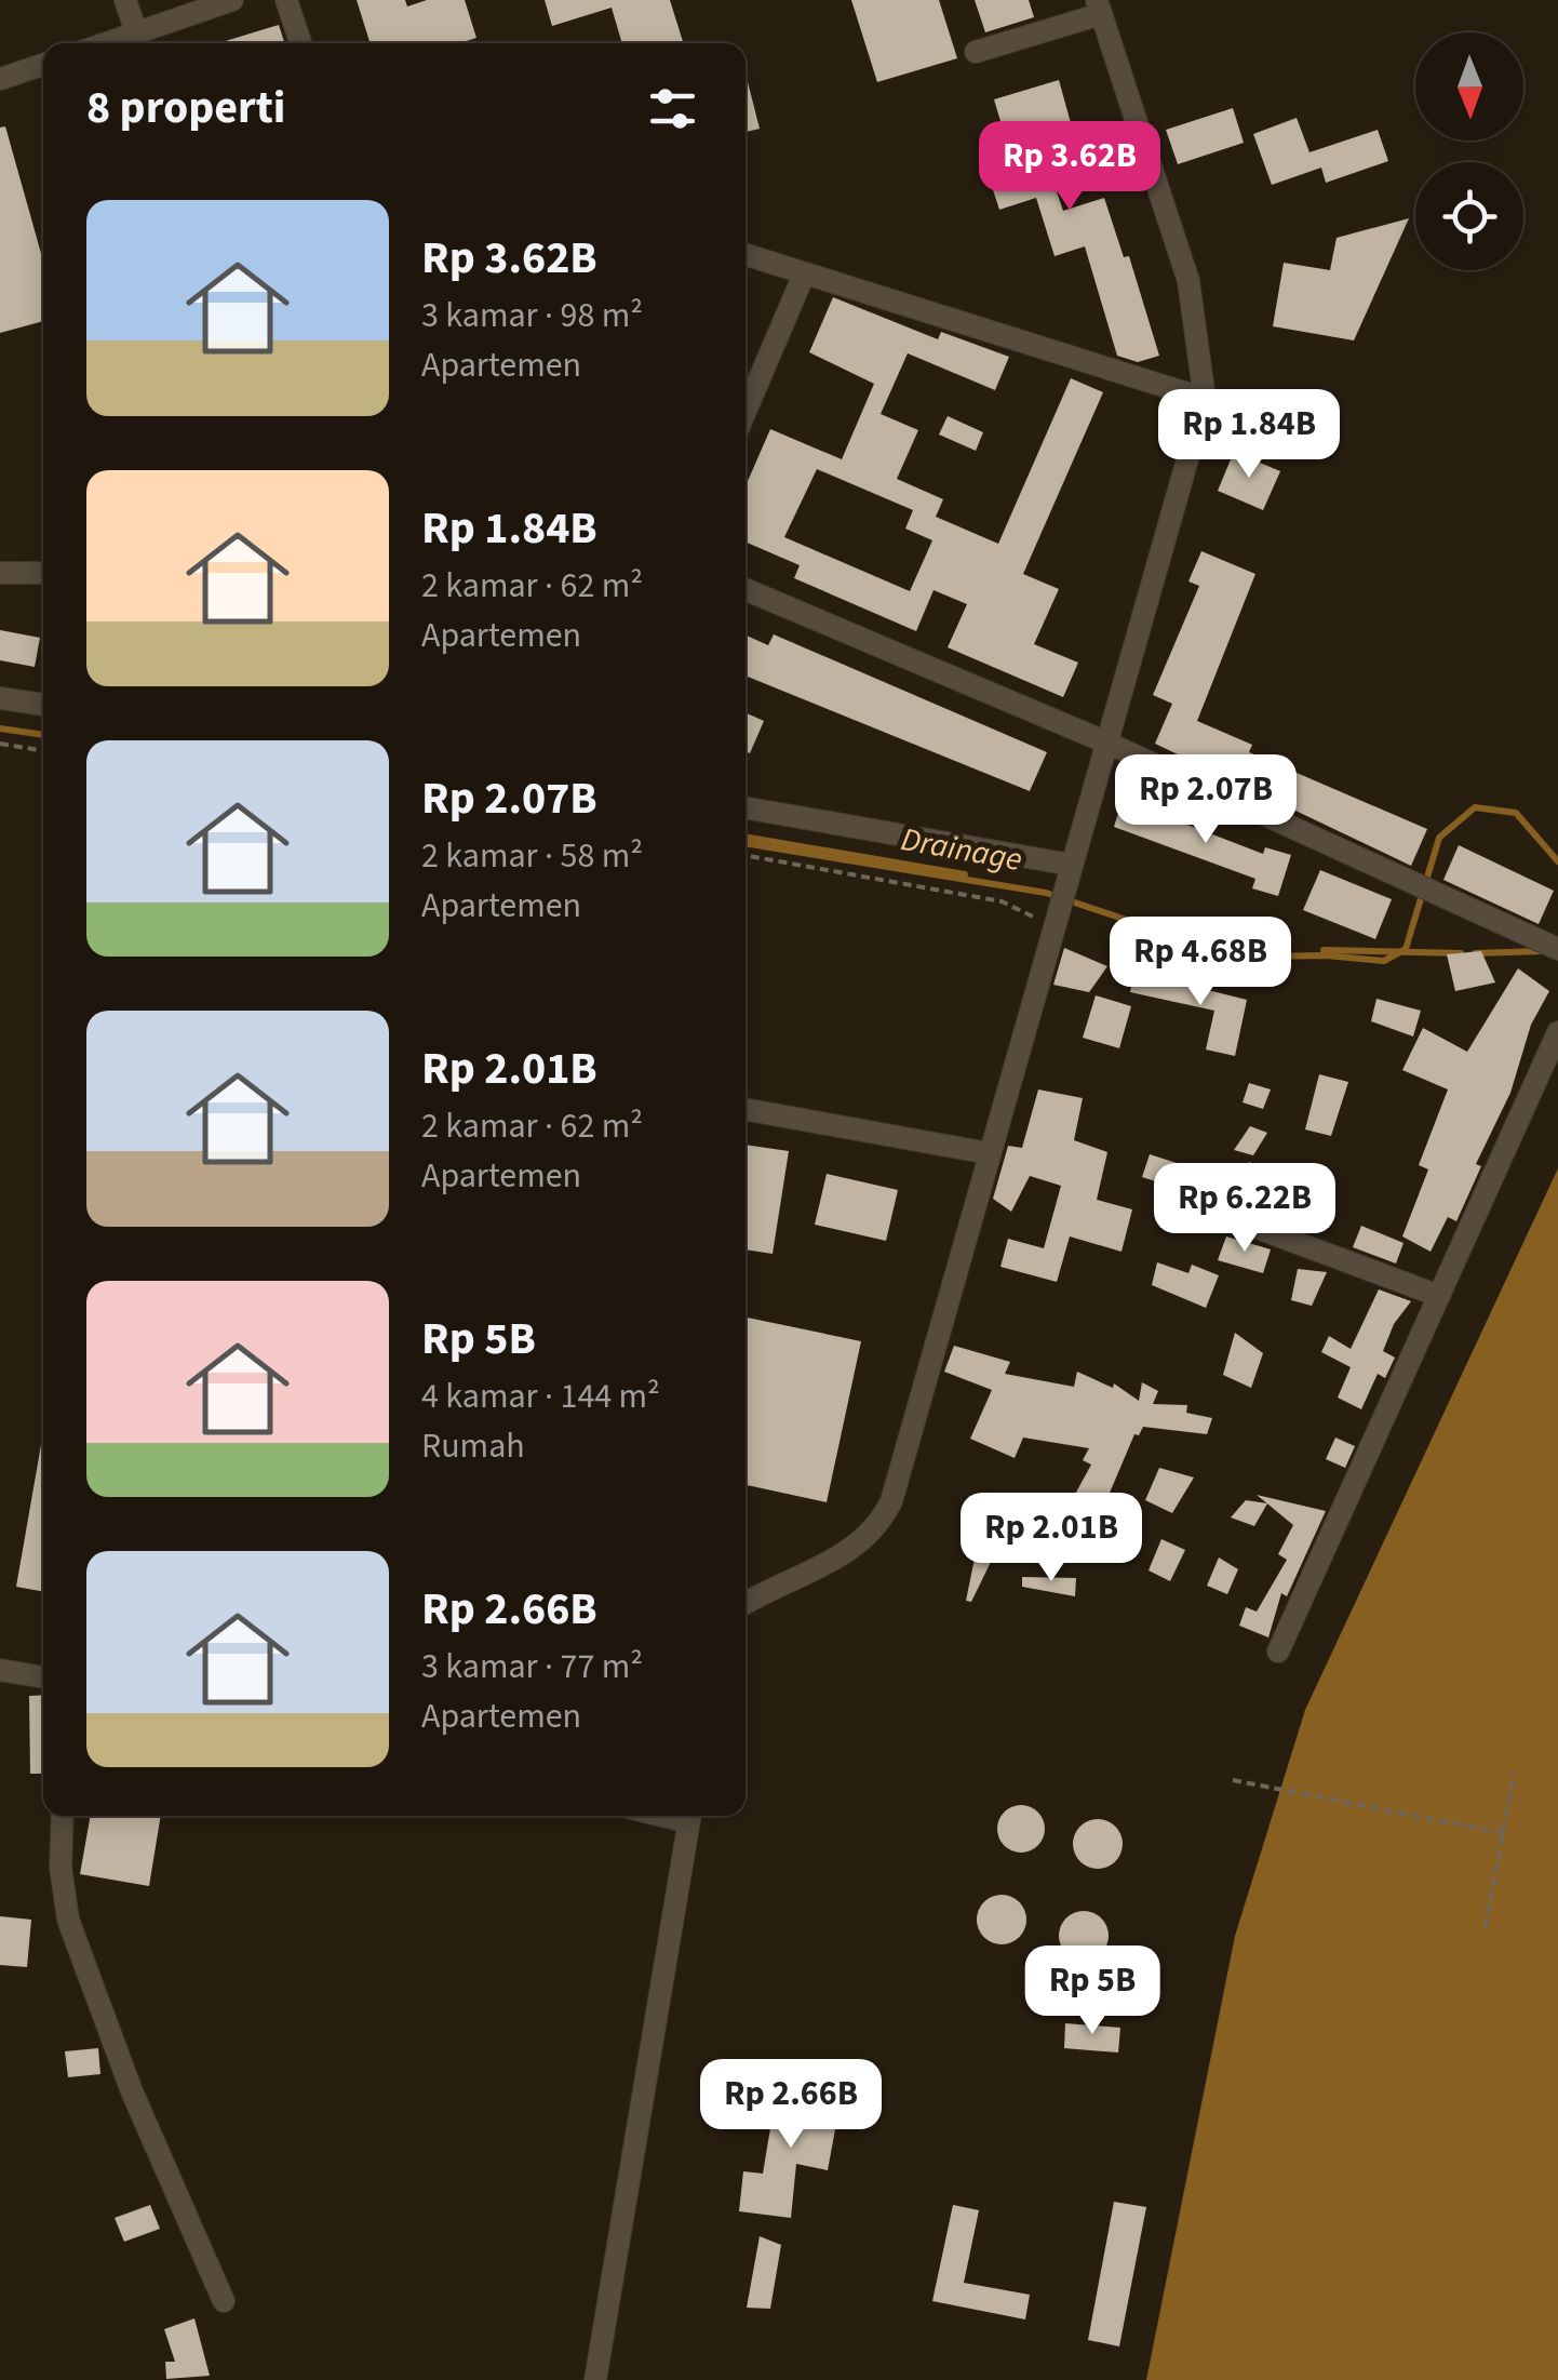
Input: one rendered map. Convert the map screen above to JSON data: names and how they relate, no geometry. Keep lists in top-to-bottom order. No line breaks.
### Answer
{"water":["Drainage"],"north":"bottom","page":{"heading":"8 properti","price":["Rp 3.62B","Rp 1.84B","Rp 2.07B","Rp 4.68B","Rp 6.22B","Rp 2.01B","Rp 5B","Rp 2.66B"],"list":[{"name":"Rp 3.62B","note":"3 kamar · 98 m² · Apartemen"},{"name":"Rp 1.84B","note":"2 kamar · 62 m² · Apartemen"},{"name":"Rp 2.07B","note":"2 kamar · 58 m² · Apartemen"},{"name":"Rp 2.01B","note":"2 kamar · 62 m² · Apartemen"},{"name":"Rp 5B","note":"4 kamar · 144 m² · Rumah"},{"name":"Rp 2.66B","note":"3 kamar · 77 m² · Apartemen"}]}}
